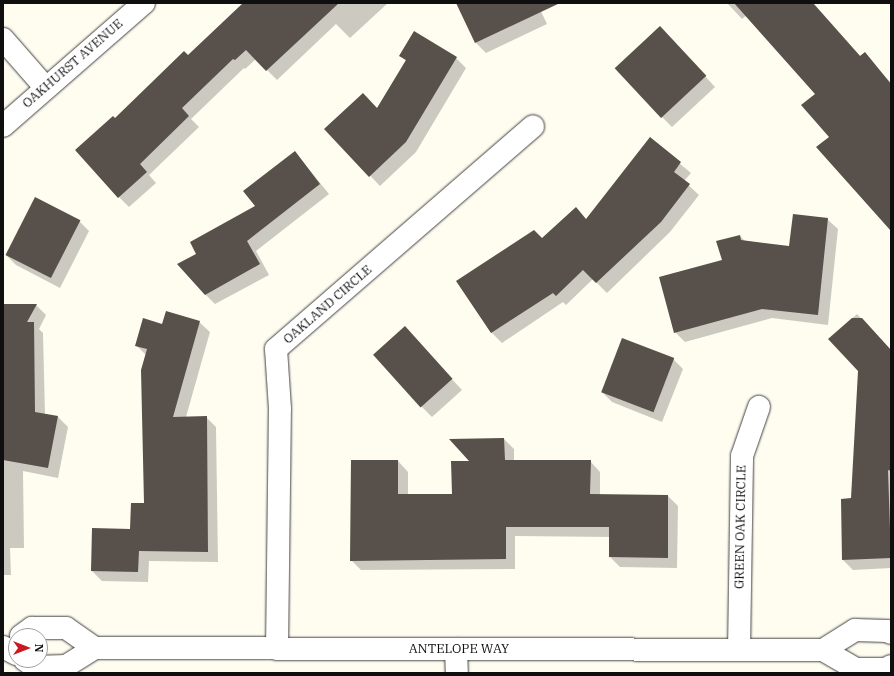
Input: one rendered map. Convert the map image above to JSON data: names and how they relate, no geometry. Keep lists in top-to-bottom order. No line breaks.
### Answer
{"streets":{"street":["OAKHURST AVENUE","OAKLAND CIRCLE","GREEN OAK CIRCLE","ANTELOPE WAY"]},"crossings":[["OAKLAND CIRCLE","ANTELOPE WAY"],["GREEN OAK CIRCLE","ANTELOPE WAY"]],"north":"right"}
